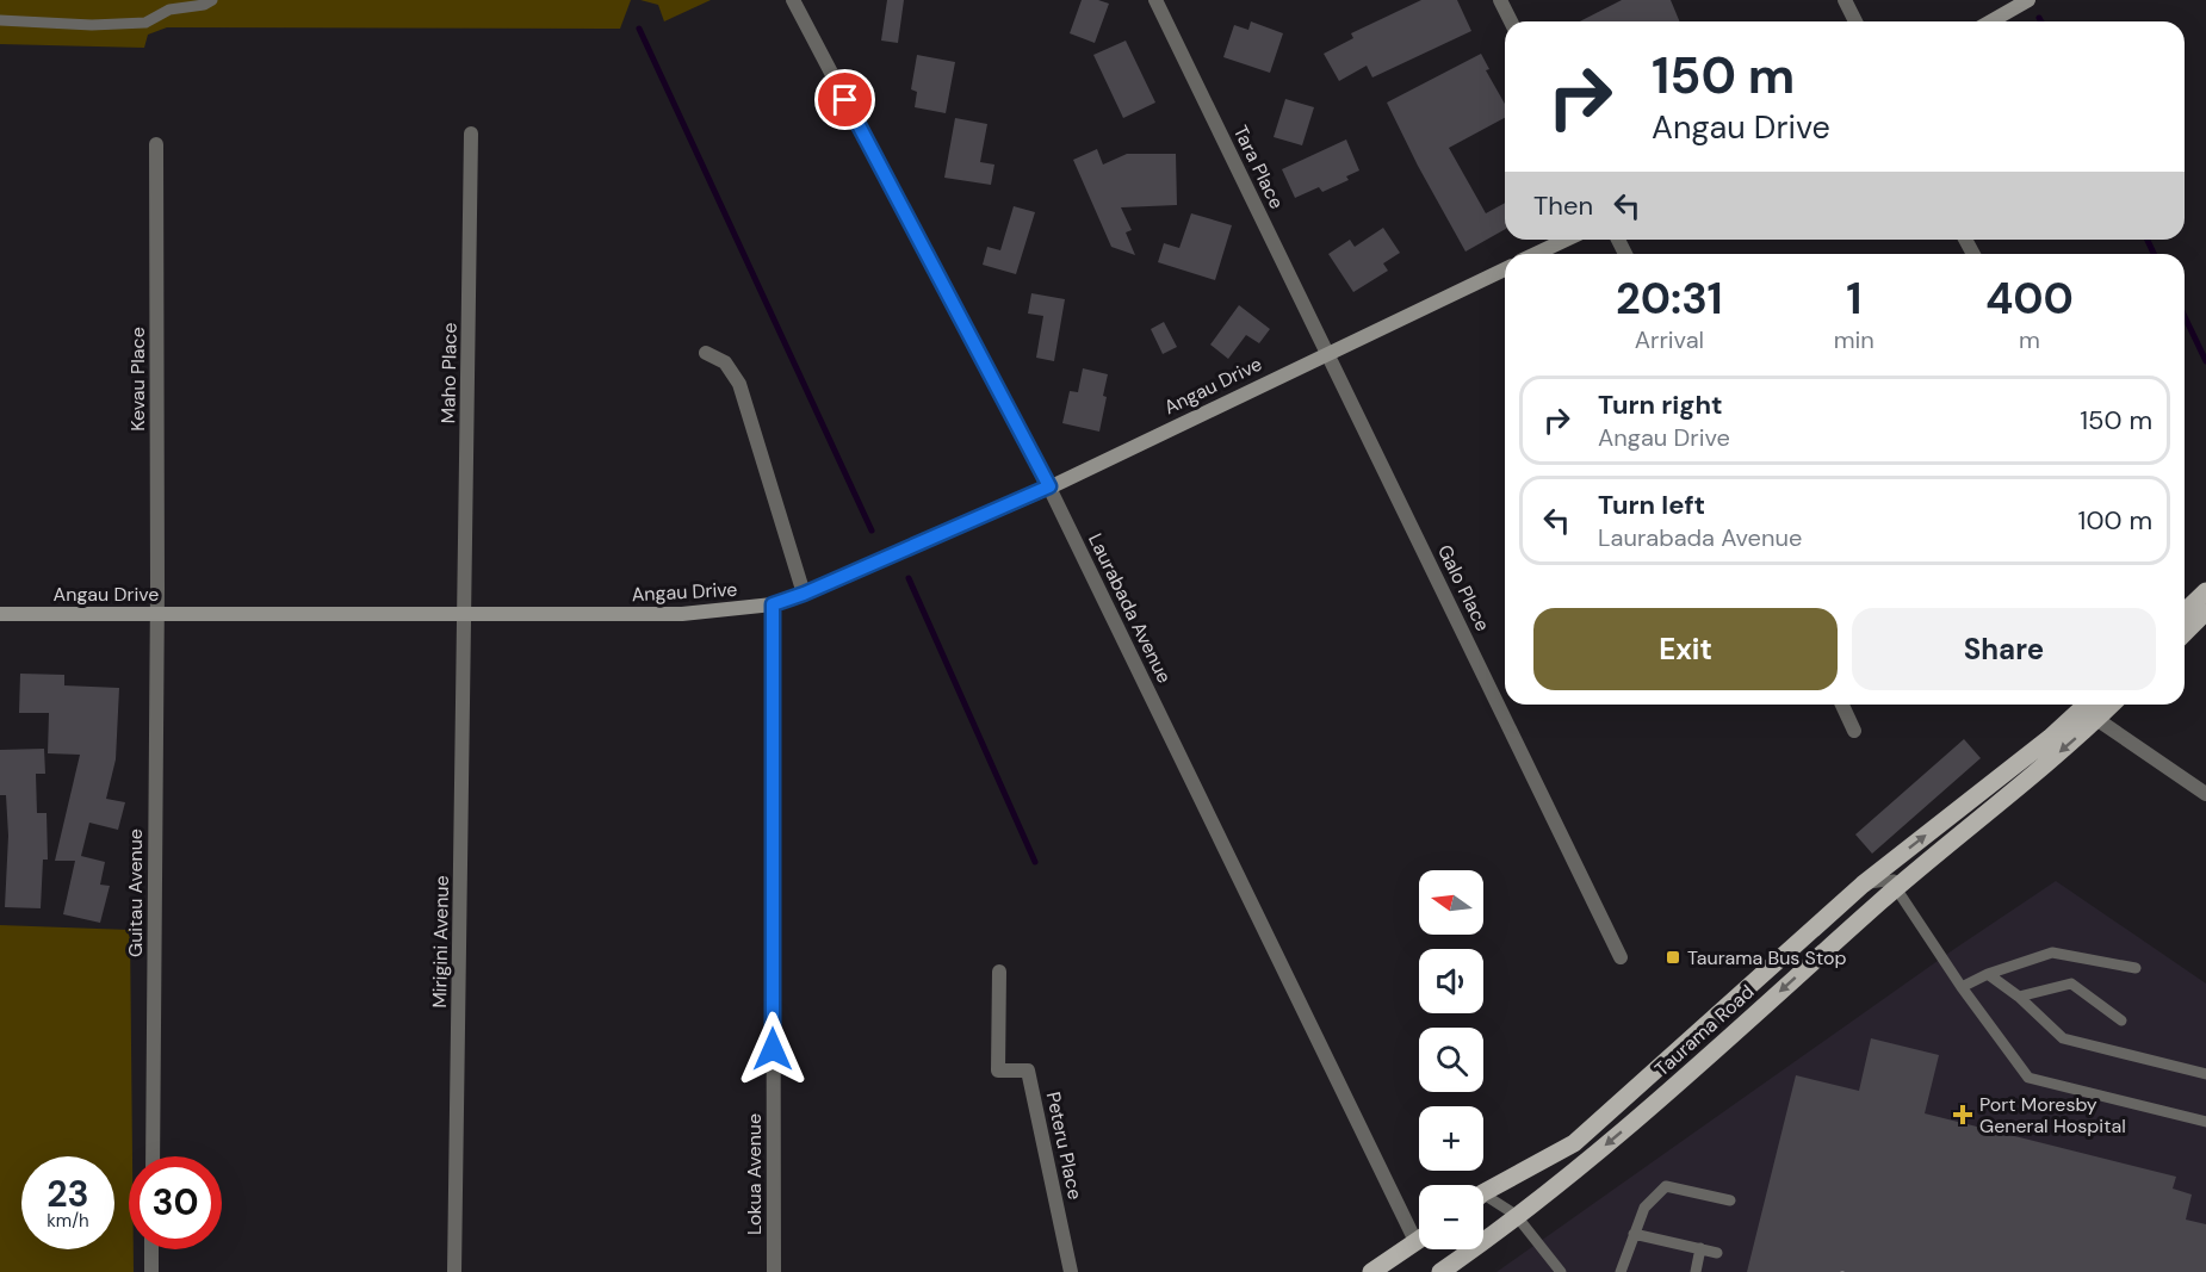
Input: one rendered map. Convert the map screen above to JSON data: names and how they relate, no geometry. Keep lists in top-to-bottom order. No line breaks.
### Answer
{"streets":{"main road":["Taurama Road"],"street":["Tara Place","Maho Place","Kevau Place","Angau Drive","Galo Place","Laurabada Avenue","Guitau Avenue","Mirigini Avenue","Peteru Place","Lokua Avenue"]},"crossings":[["Tara Place","Angau Drive"],["Tara Place","Galo Place"],["Maho Place","Angau Drive"],["Maho Place","Mirigini Avenue"],["Kevau Place","Angau Drive"],["Kevau Place","Guitau Avenue"],["Angau Drive","Galo Place"],["Angau Drive","Laurabada Avenue"],["Angau Drive","Guitau Avenue"],["Angau Drive","Mirigini Avenue"],["Angau Drive","Lokua Avenue"]],"places":{"transit":["Taurama Bus Stop"],"health":["Port Moresby General Hospital"]},"north":"left","page":{"turn":["150 m","Angau Drive"],"then":"Then","eta":["20:31","Arrival","1","min","400","m"],"list":[{"name":"Turn right","note":"Angau Drive","value":"150 m"},{"name":"Turn left","note":"Laurabada Avenue","value":"100 m"}],"buttons":["Exit","Share"],"map_buttons":["+","−"],"speed":"23 km/h","limit":"30"}}
